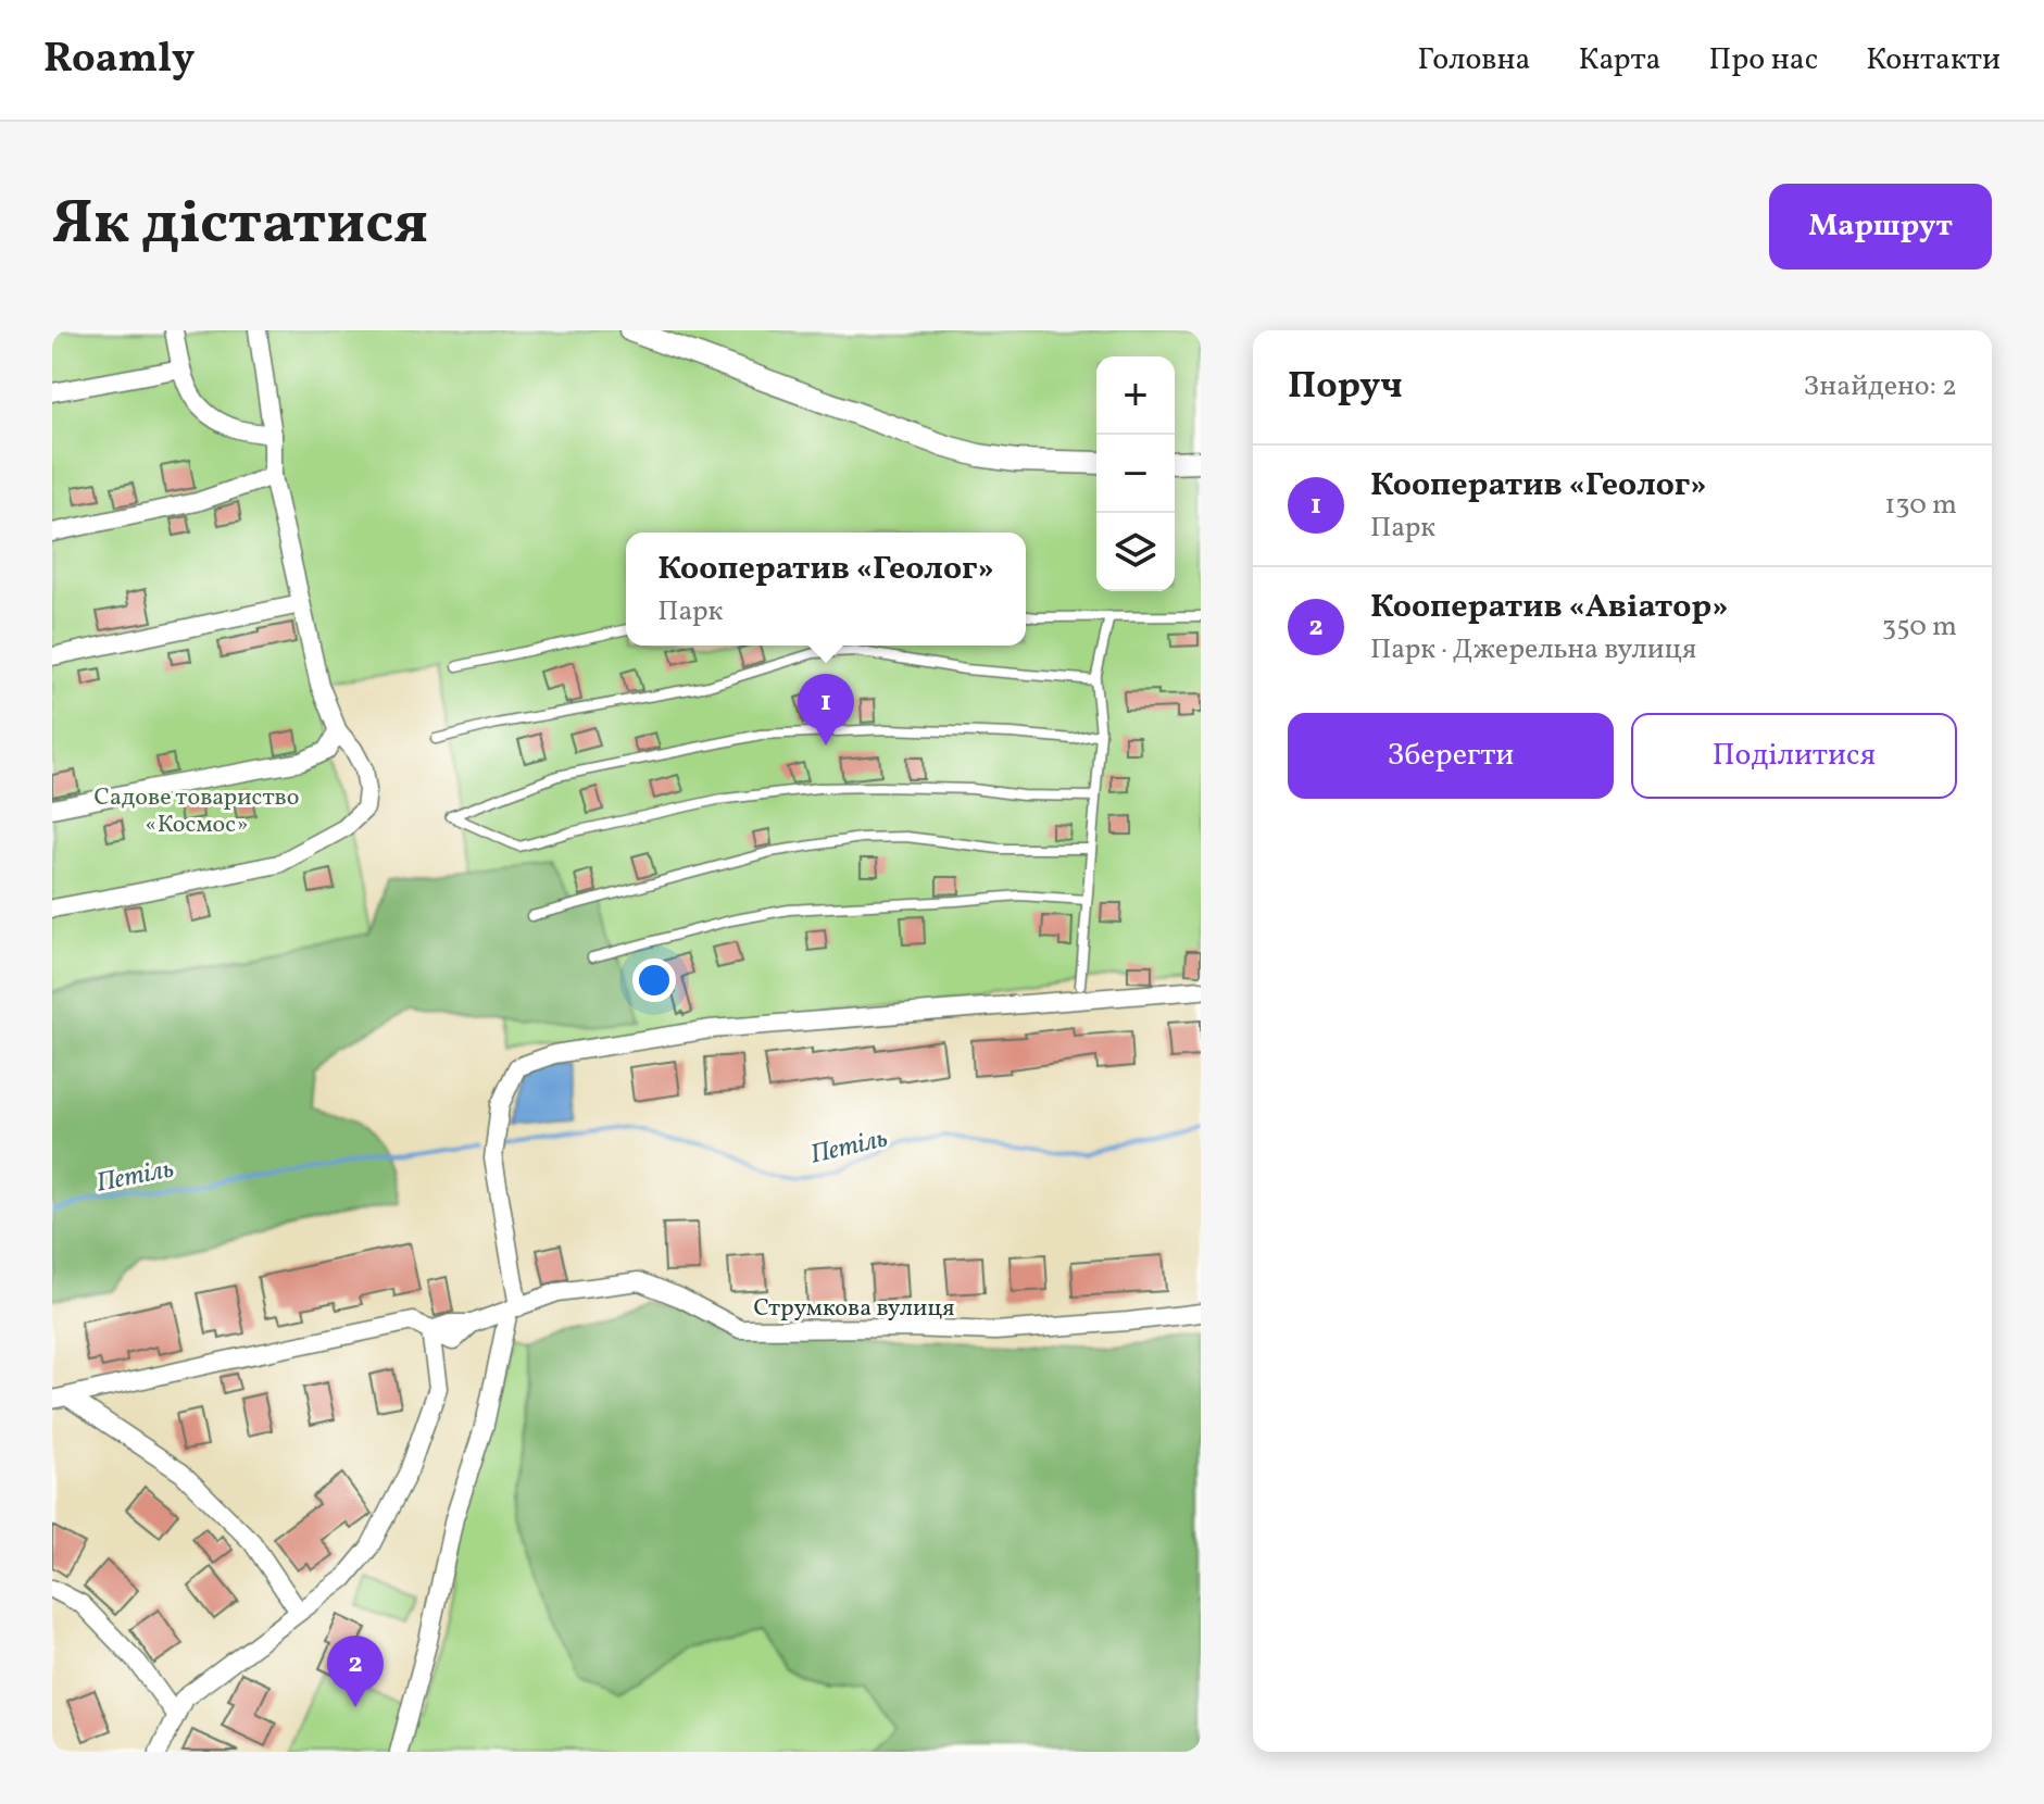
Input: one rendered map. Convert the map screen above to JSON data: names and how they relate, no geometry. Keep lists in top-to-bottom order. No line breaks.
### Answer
{"streets":{"street":["Струмкова вулиця"]},"water":["Петіль"],"parks":["Садове товариство «Космос»"],"page":{"header":"Roamly","nav":["Головна","Карта","Про нас","Контакти"],"title":"Як дістатися","buttons":["Маршрут",["Зберегти","Поділитися"]],"heading":["Поруч","Знайдено: 2"],"map_buttons":["+","−"],"list":[{"mark":"1","name":"Кооператив «Геолог»","note":"Парк","value":"130 m"},{"mark":"2","name":"Кооператив «Авіатор»","note":"Парк · Джерельна вулиця","value":"350 m"}],"popup":["Кооператив «Геолог»","Парк"],"pins":["1","2"]}}
